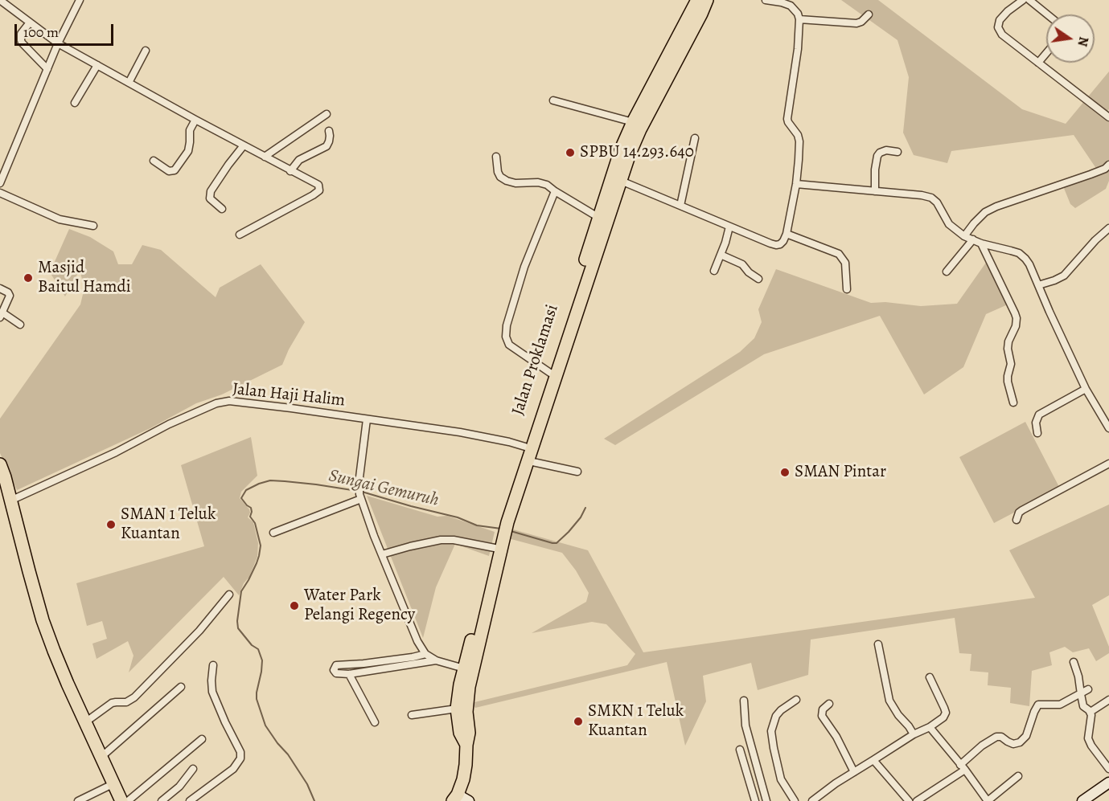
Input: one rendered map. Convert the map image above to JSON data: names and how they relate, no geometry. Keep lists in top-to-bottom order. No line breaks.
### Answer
{"streets":{"highway":["Jalan Proklamasi"],"street":["Jalan Haji Halim"]},"crossings":[["Jalan Proklamasi","Jalan Haji Halim"]],"water":["Sungai Gemuruh"],"places":["SPBU 14.293.640","Masjid Baitul Hamdi","SMAN Pintar","SMAN 1 Teluk Kuantan","Water Park Pelangi Regency","SMKN 1 Teluk Kuantan"],"scale_bar":"100 m","north":"right"}
